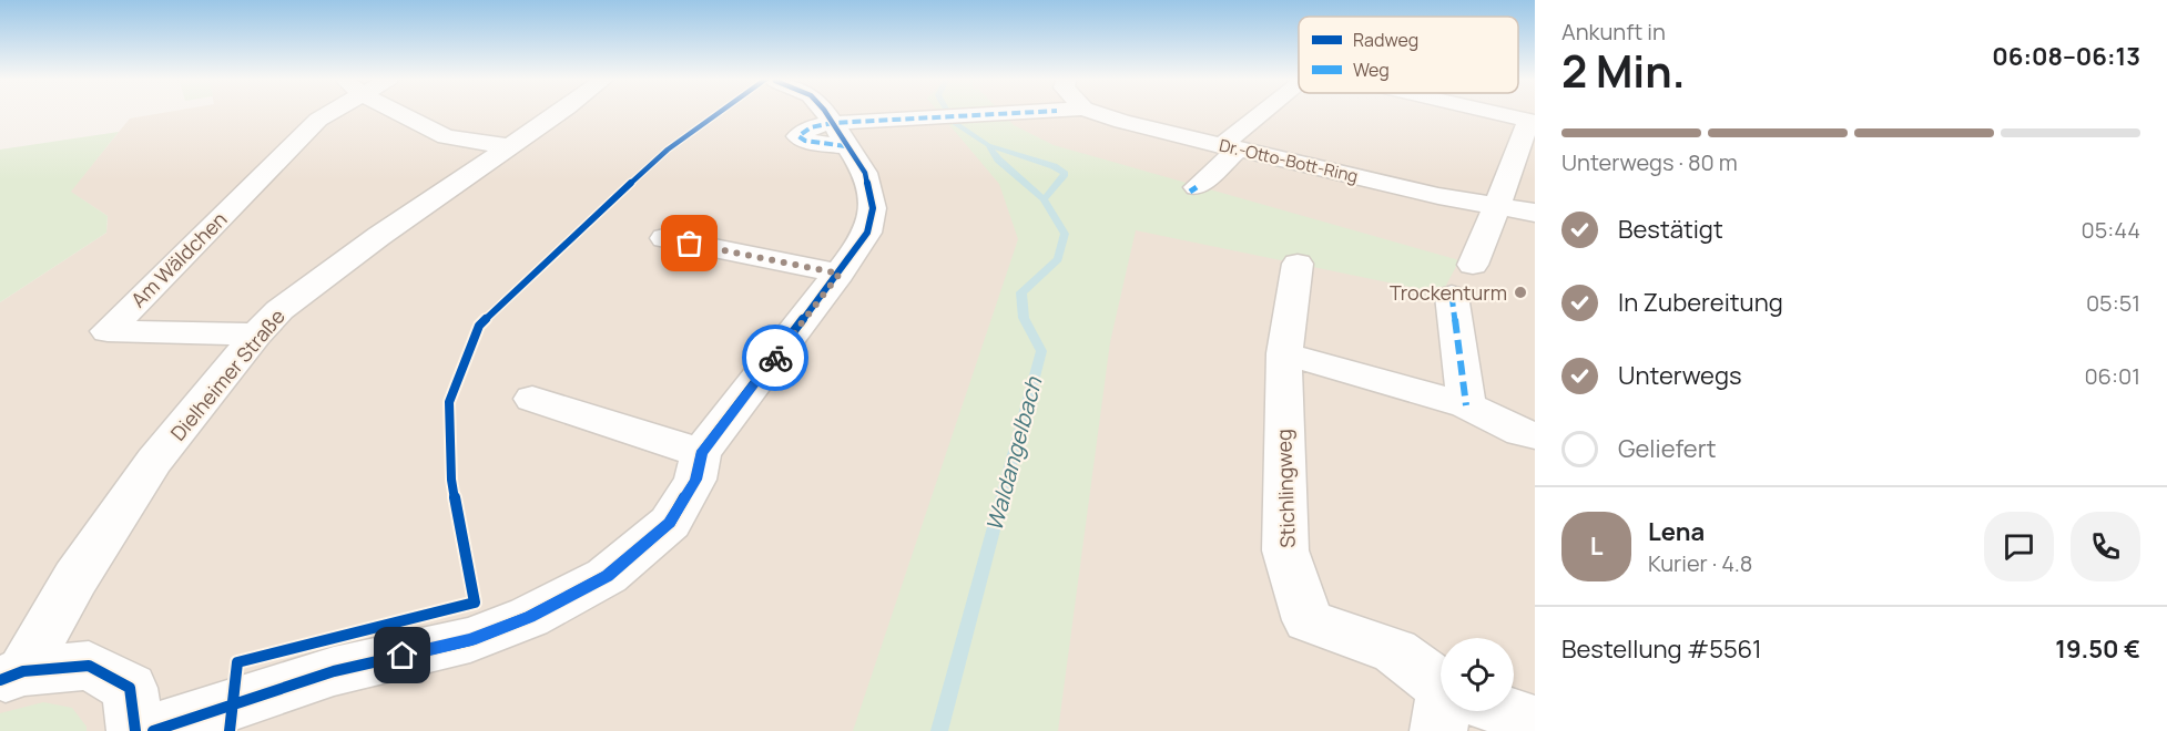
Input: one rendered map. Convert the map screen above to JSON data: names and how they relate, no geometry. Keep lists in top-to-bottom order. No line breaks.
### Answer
{"streets":{"street":["Dr.-Otto-Bott-Ring","Am Wäldchen","Dielheimer Straße","Stichlingweg"]},"crossings":[["Am Wäldchen","Dielheimer Straße"]],"water":["Waldangelbach"],"places":["Trockenturm"],"legend":["Radweg","Weg"],"page":{"heading":["2 Min.","Ankunft in","06:08–06:13"],"panel":["Lena","Kurier · 4.8","Bestellung #5561","19.50 €"],"bar":"Unterwegs · 80 m","list":[["Bestätigt","05:44"],["In Zubereitung","05:51"],["Unterwegs","06:01"],"Geliefert"],"round":"L"}}
